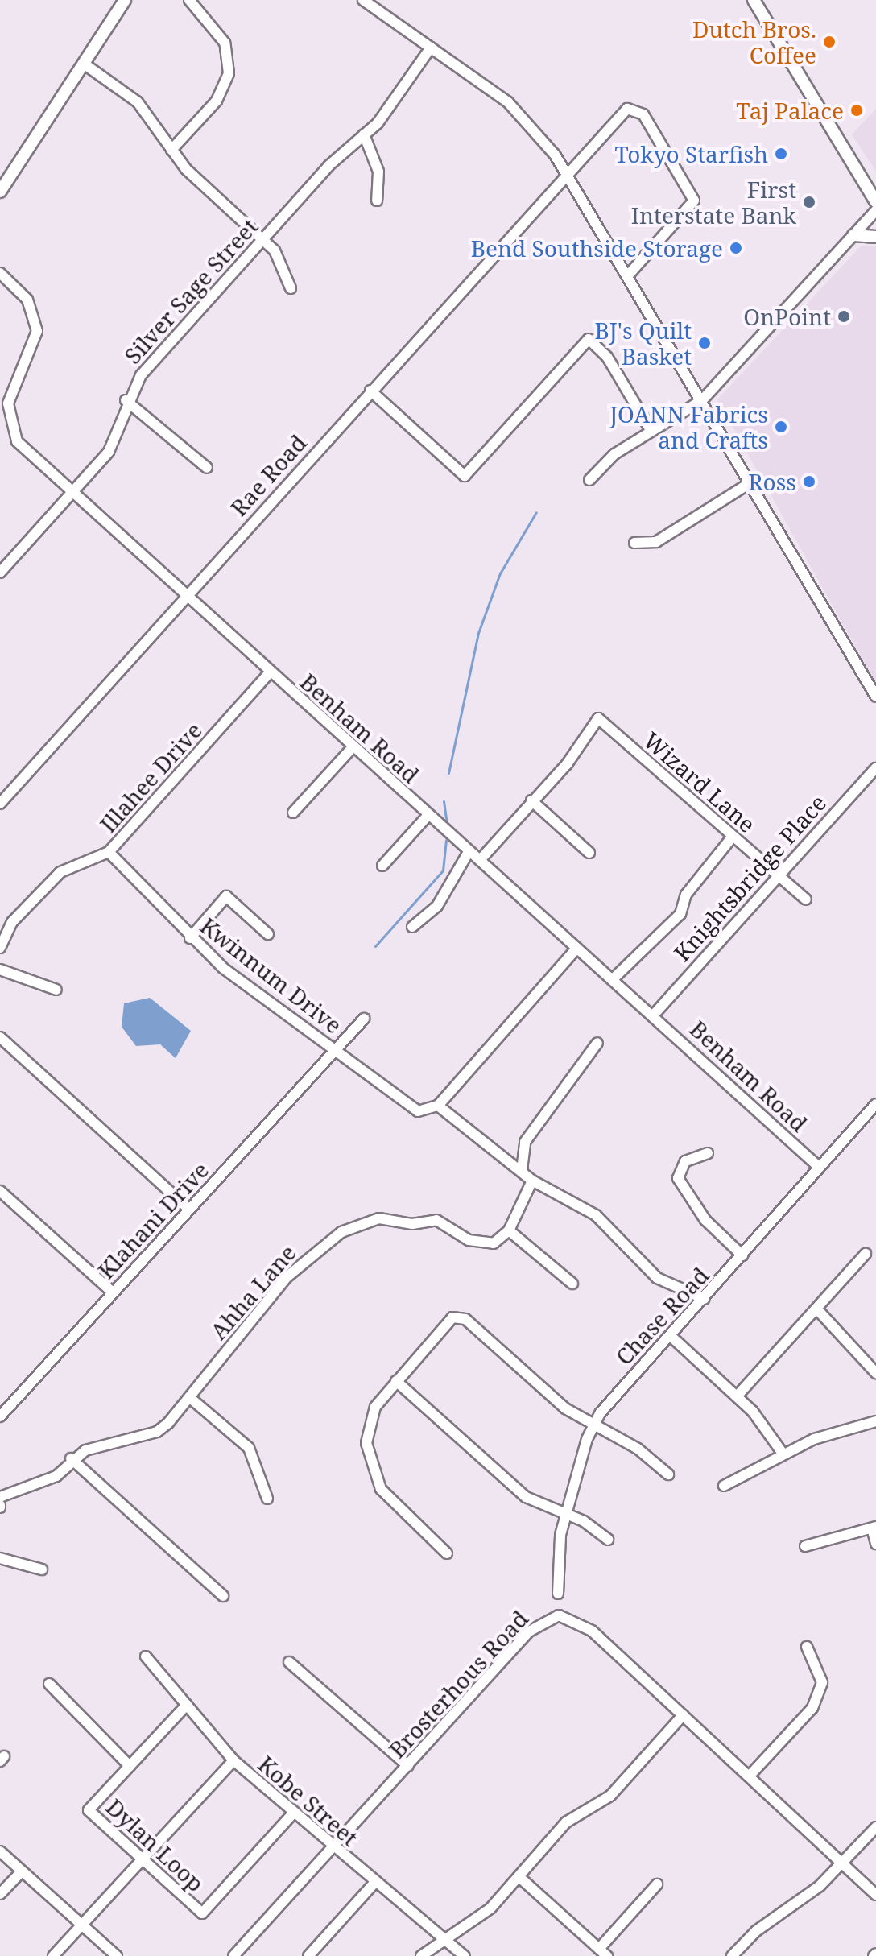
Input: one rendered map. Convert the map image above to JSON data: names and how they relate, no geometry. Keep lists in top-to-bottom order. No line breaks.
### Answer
{"streets":{"street":["Silver Sage Street","Rae Road","Benham Road","Illahee Drive","Wizard Lane","Knightsbridge Place","Kwinnum Drive","Klahani Drive","Ahha Lane","Chase Road","Brosterhous Road","Kobe Street","Dylan Loop"]},"crossings":[["Silver Sage Street","Benham Road"],["Rae Road","Benham Road"],["Benham Road","Illahee Drive"],["Benham Road","Knightsbridge Place"],["Benham Road","Chase Road"],["Illahee Drive","Kwinnum Drive"],["Wizard Lane","Knightsbridge Place"],["Kwinnum Drive","Klahani Drive"],["Brosterhous Road","Kobe Street"],["Kobe Street","Dylan Loop"]],"places":["Dutch Bros. Coffee","Taj Palace","Tokyo Starfish","First Interstate Bank","Bend Southside Storage","OnPoint","BJ's Quilt Basket","JOANN Fabrics and Crafts","Ross"]}
